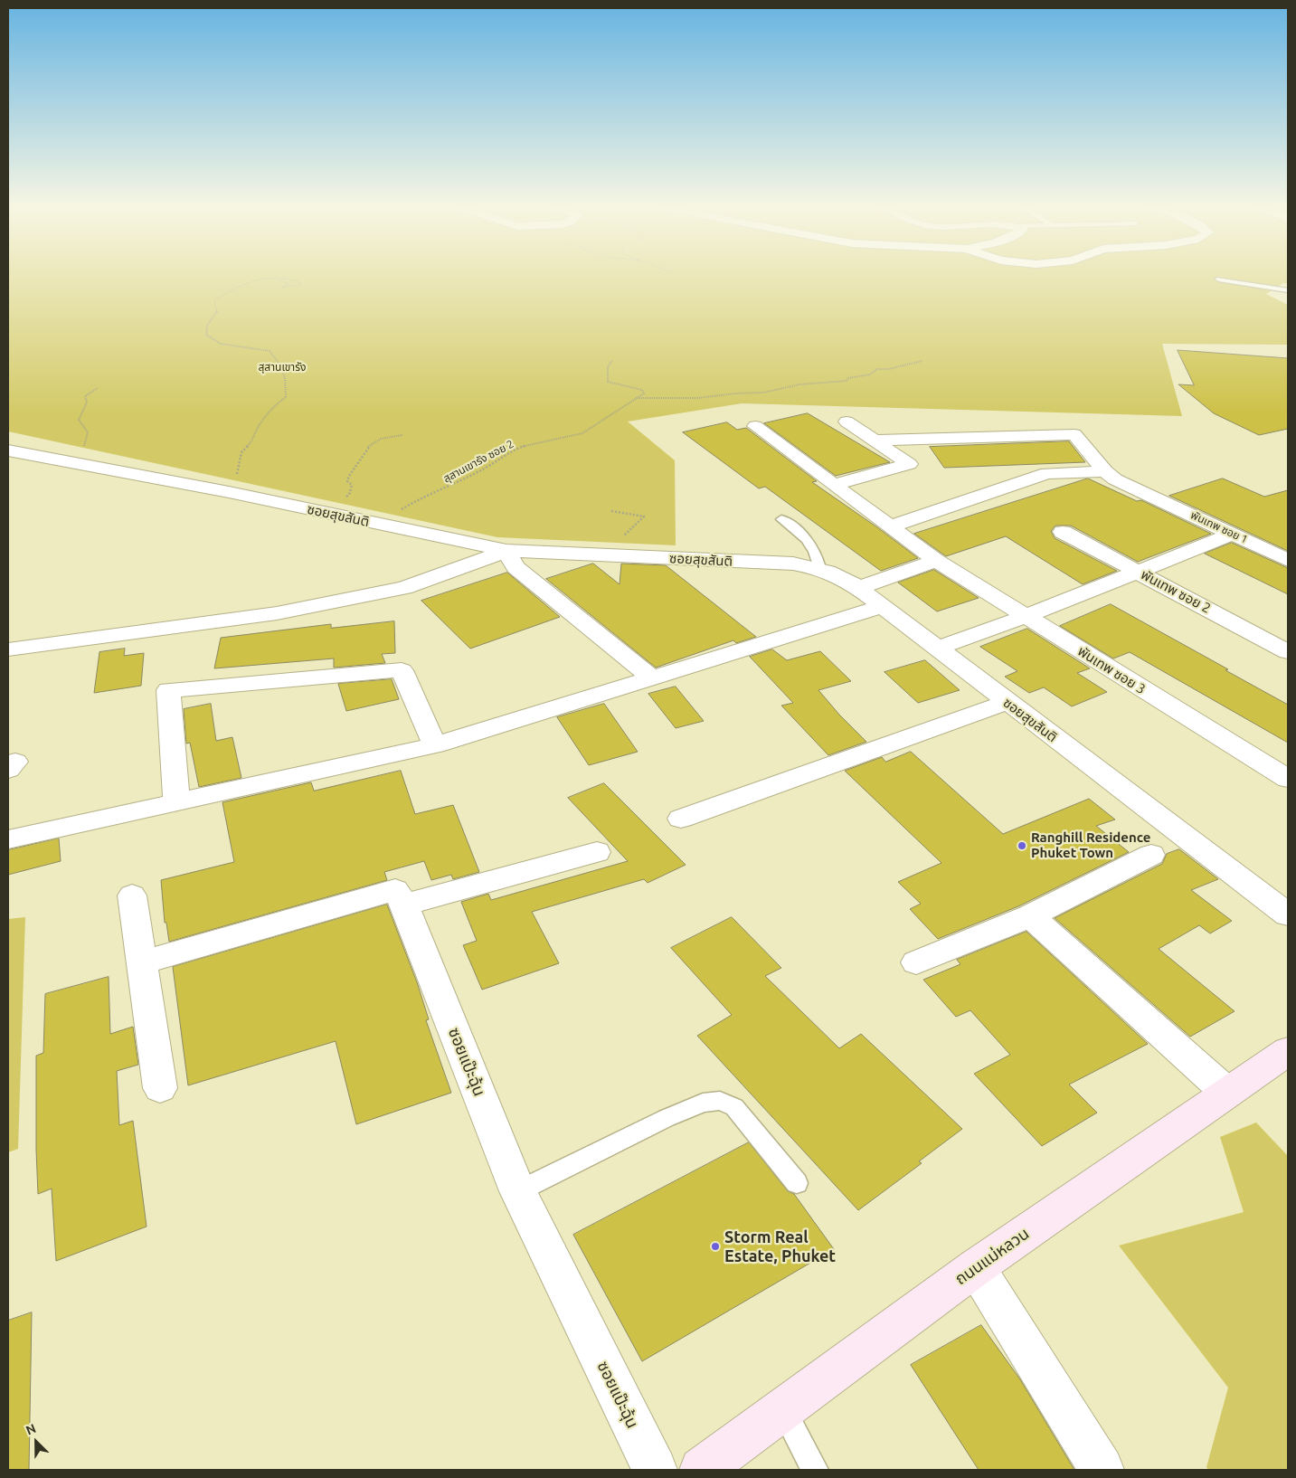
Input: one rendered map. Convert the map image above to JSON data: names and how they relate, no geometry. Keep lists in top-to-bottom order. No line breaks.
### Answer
{"streets":{"main road":["ถนนแม่หลวน"],"street":["ซอยสุขสันติ","พันเทพ ซอย 1","พันเทพ ซอย 2","พันเทพ ซอย 3","ซอยแป๊ะฉุ้น"],"path":["สุสานเขารัง ซอย 2"]},"crossings":[["สุสานเขารัง ซอย 2","ซอยสุขสันติ"]],"parks":["สุสานเขารัง"],"places":["Ranghill Residence Phuket Town","Storm Real Estate, Phuket"],"north":"top left"}
